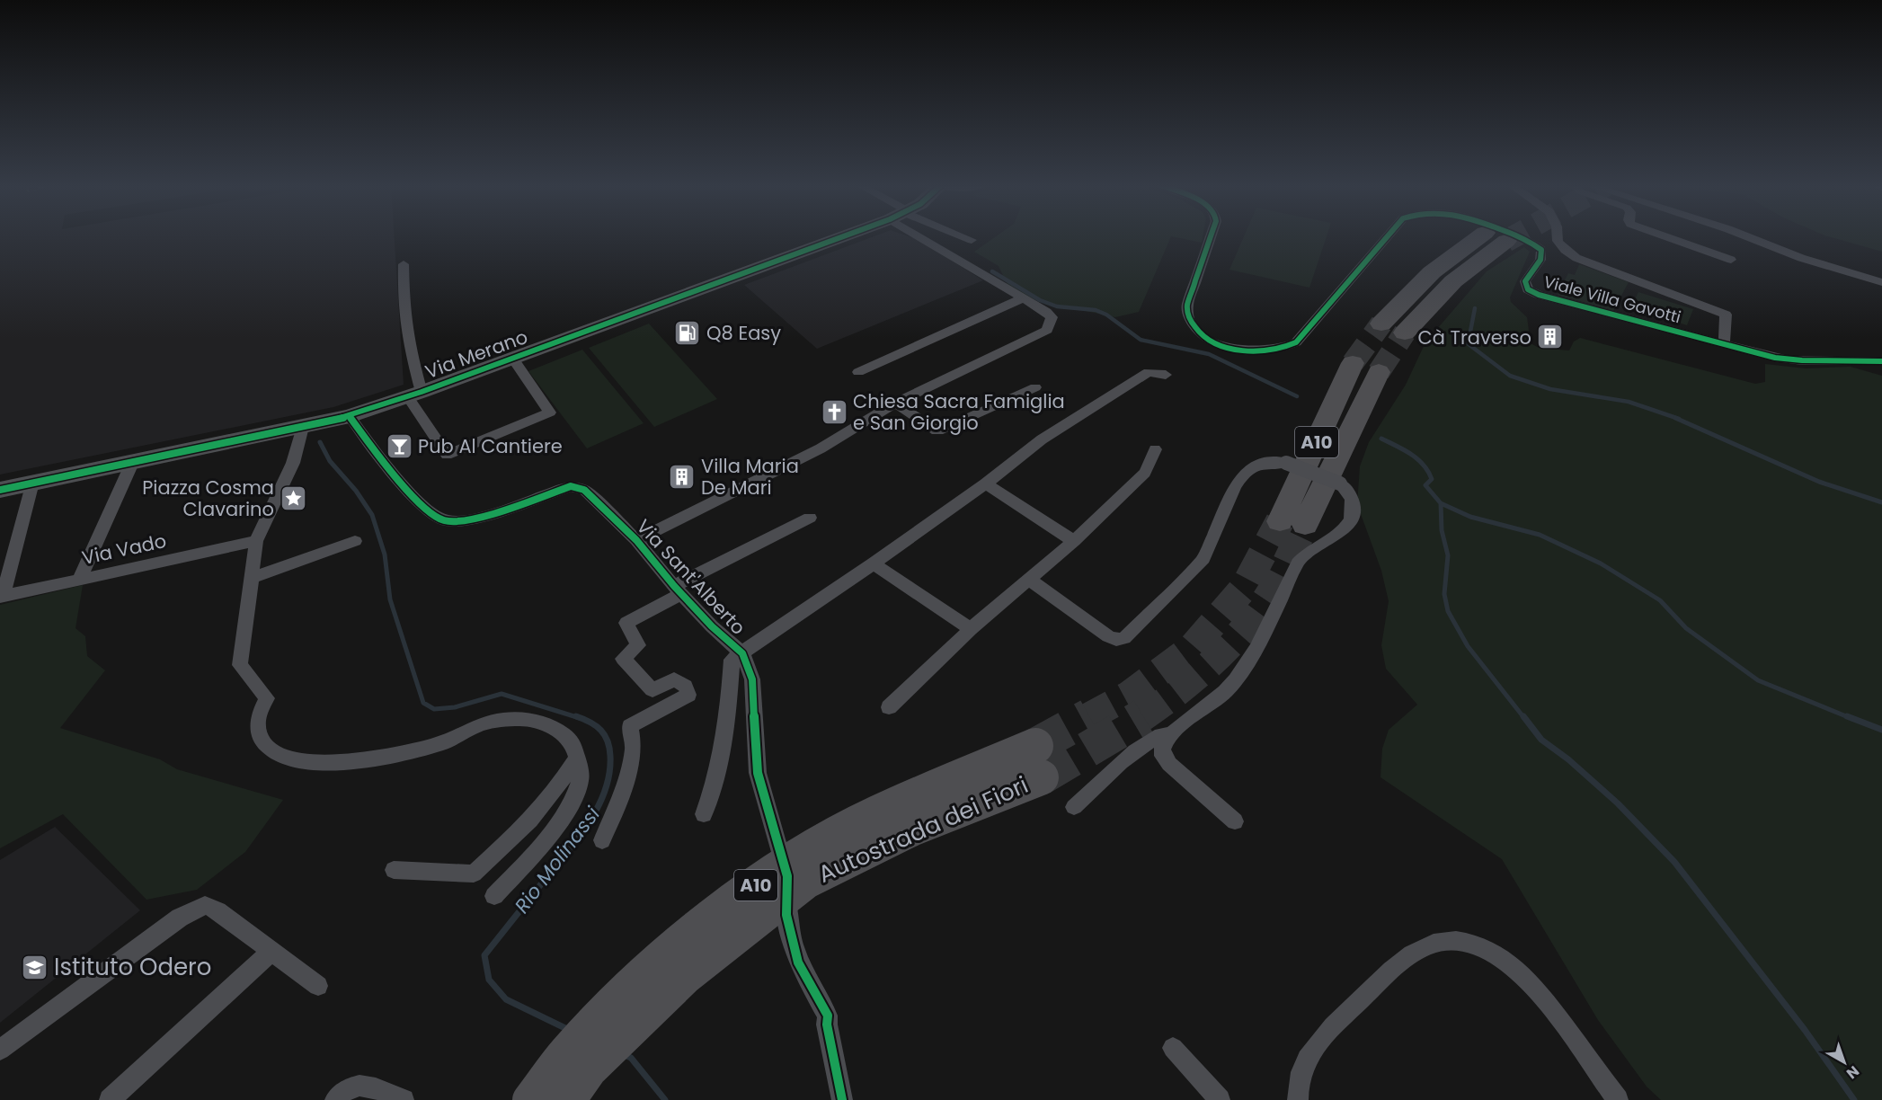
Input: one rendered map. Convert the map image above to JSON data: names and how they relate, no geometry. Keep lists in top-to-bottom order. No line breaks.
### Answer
{"streets":{"highway":["A10","Autostrada dei Fiori"],"main road":["Via Merano"],"street":["Viale Villa Gavotti","Via Vado","Via Sant'Alberto"]},"crossings":[["Via Merano","Via Sant'Alberto"]],"water":["Rio Molinassi"],"places":{"fuel station":["Q8 Easy"],"building":["Cà Traverso","Villa Maria De Mari"],"church":["Chiesa Sacra Famiglia e San Giorgio"],"bar":["Pub Al Cantiere"],"place":["Piazza Cosma Clavarino"],"school or university":["Istituto Odero"]},"north":"bottom right"}
